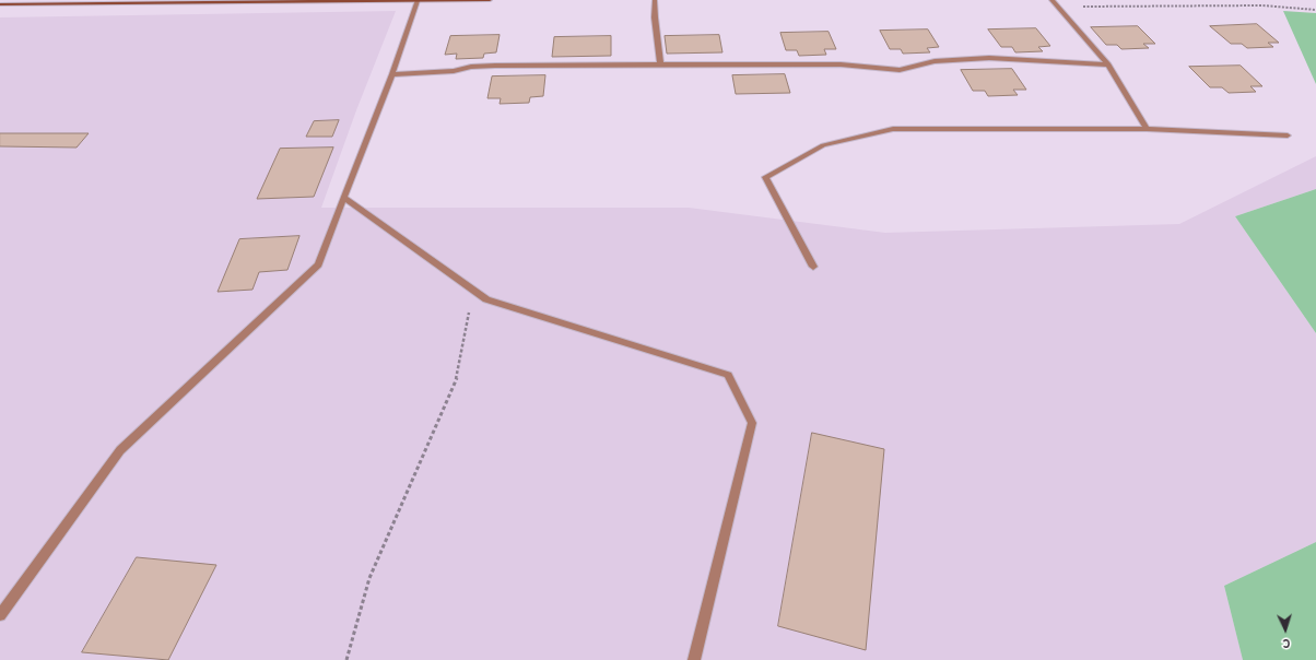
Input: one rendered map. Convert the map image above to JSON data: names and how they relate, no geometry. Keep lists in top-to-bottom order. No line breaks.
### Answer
{"north":"bottom"}
